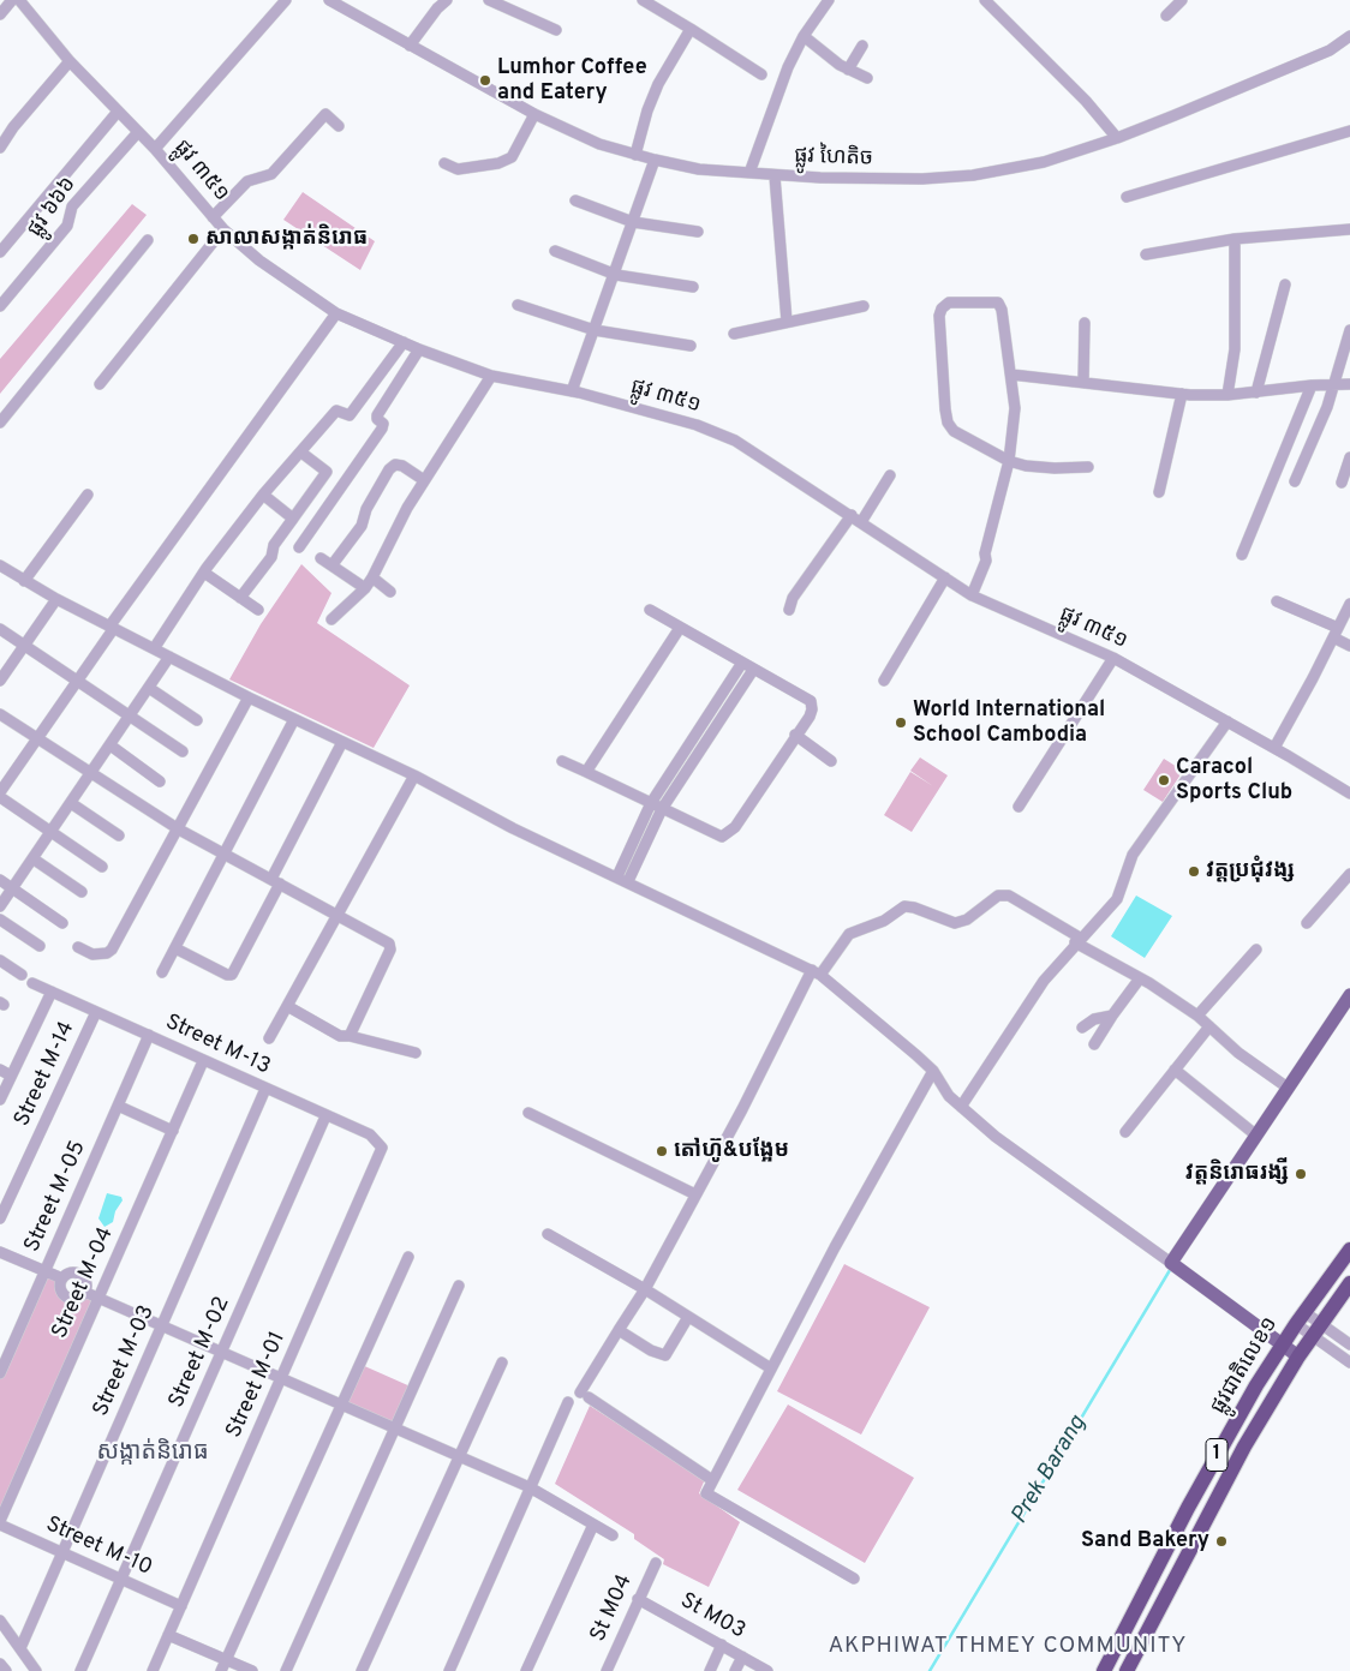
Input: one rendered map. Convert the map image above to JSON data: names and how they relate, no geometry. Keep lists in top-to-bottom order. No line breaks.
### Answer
{"streets":{"highway":["ផ្លូវជាតិលេខ១","1"],"street":["ផ្លូវ ហៃតិច","ផ្លូវ ៣៥១","ផ្លូវ ៦៦៦","Street M-13","Street M-14","Street M-05","Street M-04","Street M-02","Street M-03","Street M-01","Street M-10","St M04","St M03"]},"crossings":[["ផ្លូវ ៣៥១","ផ្លូវ ៦៦៦"],["Street M-13","Street M-14"],["Street M-13","Street M-05"],["Street M-13","Street M-04"],["Street M-13","Street M-02"],["Street M-13","Street M-03"],["Street M-13","Street M-01"],["Street M-04","Street M-10"],["Street M-02","Street M-10"],["Street M-03","Street M-10"],["Street M-01","Street M-10"],["St M04","St M03"]],"districts":["សង្កាត់និរោធ","AKPHIWAT THMEY COMMUNITY"],"water":["Prek Barang"],"places":["Lumhor Coffee and Eatery","សាលាសង្កាត់និរោធ","World International School Cambodia","Caracol Sports Club","វត្តប្រជុំវង្ស","តៅហ៊ូ&បង្អែម","វត្តនិរោធរង្សី","Sand Bakery"]}
